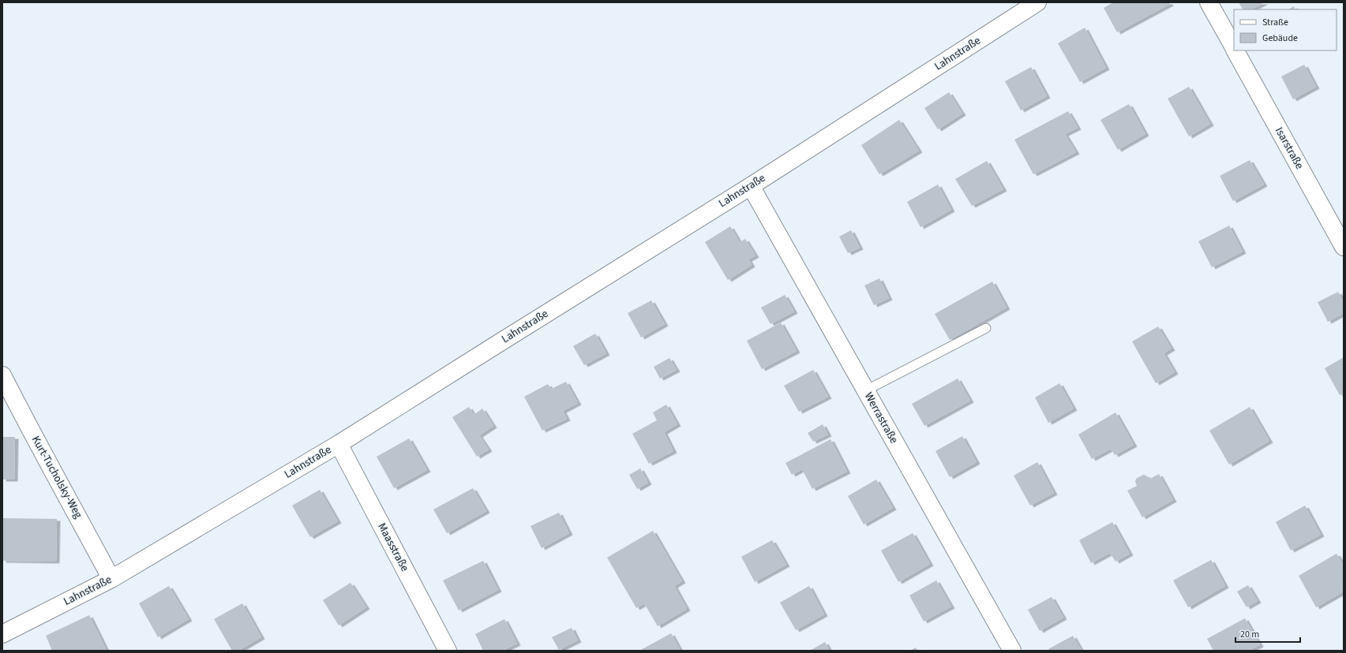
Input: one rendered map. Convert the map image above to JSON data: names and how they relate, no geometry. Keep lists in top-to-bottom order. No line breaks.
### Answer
{"streets":{"street":["Lahnstraße","Isarstraße","Werrastraße","Kurt-Tucholsky-Weg","Maasstraße"]},"crossings":[["Lahnstraße","Werrastraße"],["Lahnstraße","Kurt-Tucholsky-Weg"],["Lahnstraße","Maasstraße"]],"legend":["Straße","Gebäude"],"scale_bar":"20 m"}
